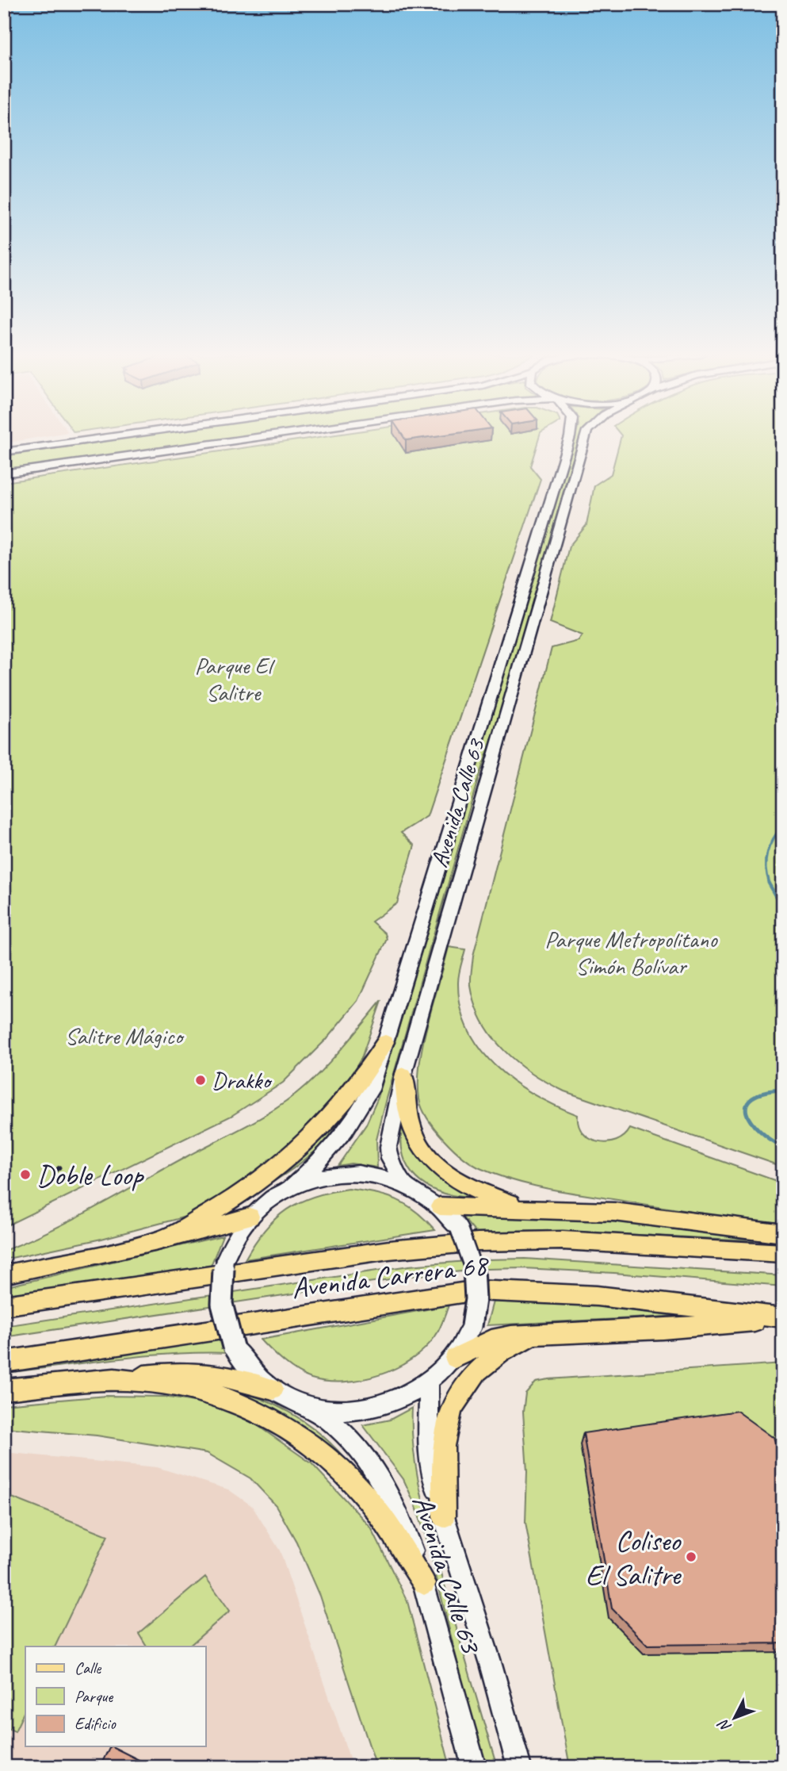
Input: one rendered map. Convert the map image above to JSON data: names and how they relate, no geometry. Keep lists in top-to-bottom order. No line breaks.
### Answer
{"streets":{"main road":["Avenida Calle 63","Avenida Carrera 68"]},"parks":["Parque El Salitre","Parque Metropolitano Simón Bolívar","Salitre Mágico"],"places":["Drakko","Doble Loop","Coliseo El Salitre"],"legend":["Calle","Parque","Edificio"],"north":"bottom left"}
